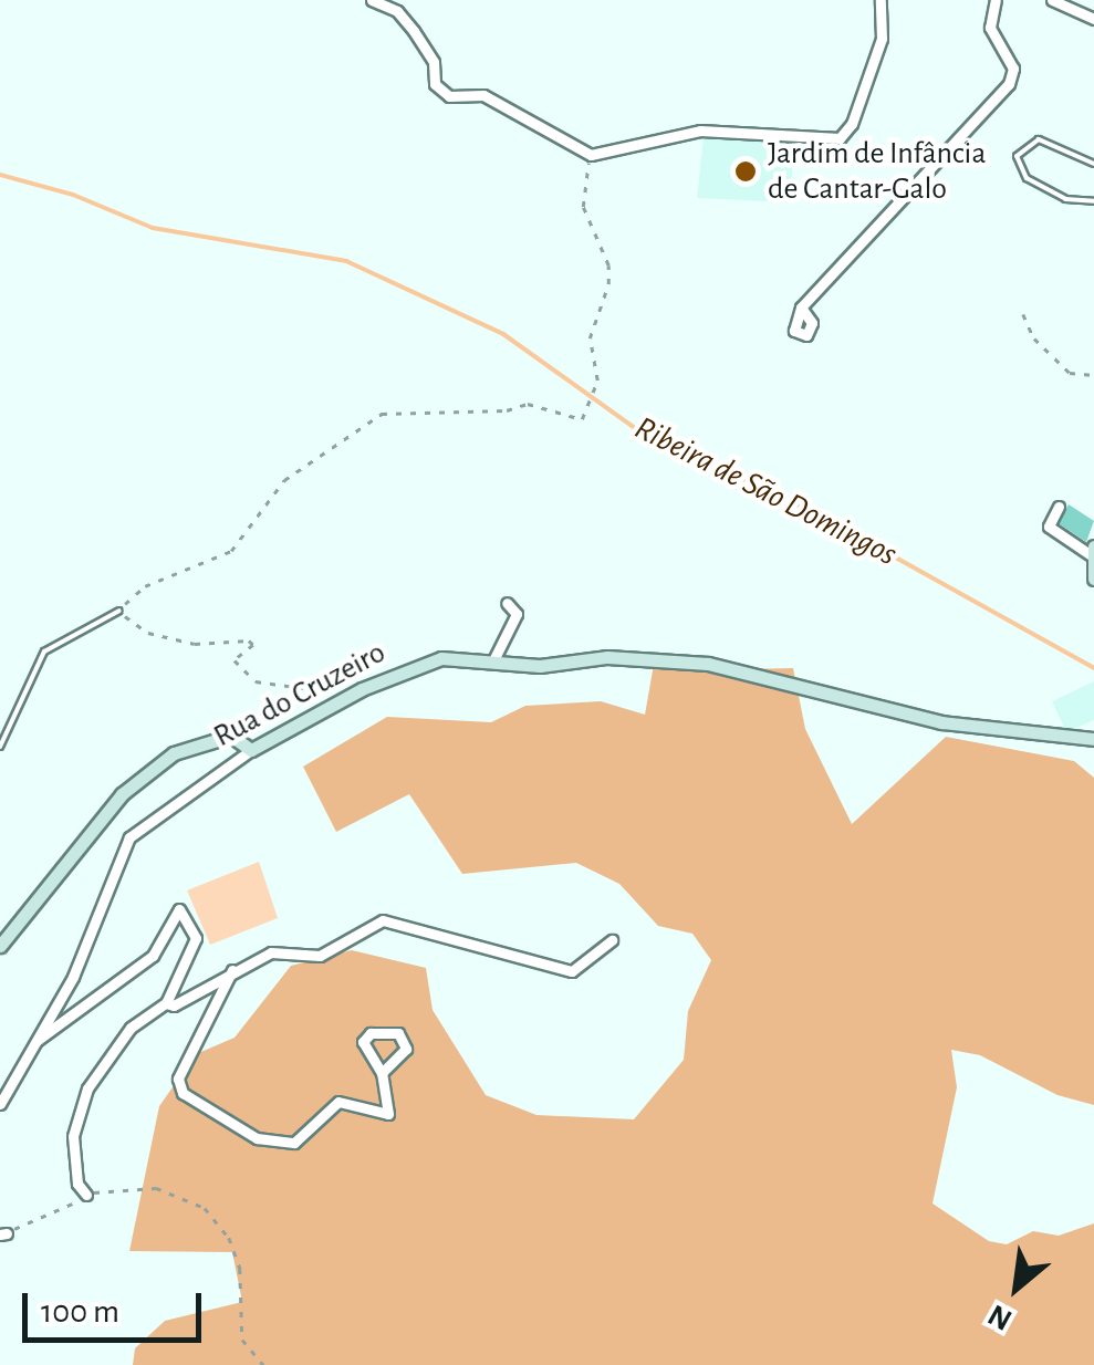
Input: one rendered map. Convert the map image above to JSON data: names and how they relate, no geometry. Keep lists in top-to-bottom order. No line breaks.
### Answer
{"streets":{"street":["Rua do Cruzeiro"]},"water":["Ribeira de São Domingos"],"places":["Jardim de Infância de Cantar-Galo"],"scale_bar":"100 m","north":"bottom left"}
